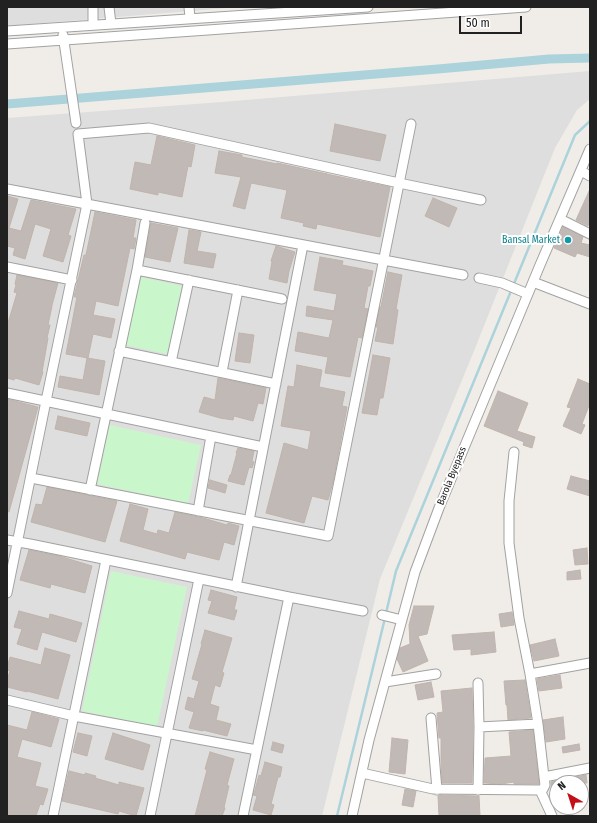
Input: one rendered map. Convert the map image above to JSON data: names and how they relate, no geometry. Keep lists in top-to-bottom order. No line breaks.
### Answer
{"streets":{"street":["Barola Byepass"]},"places":["Bansal Market"],"scale_bar":"50 m","north":"top left"}
